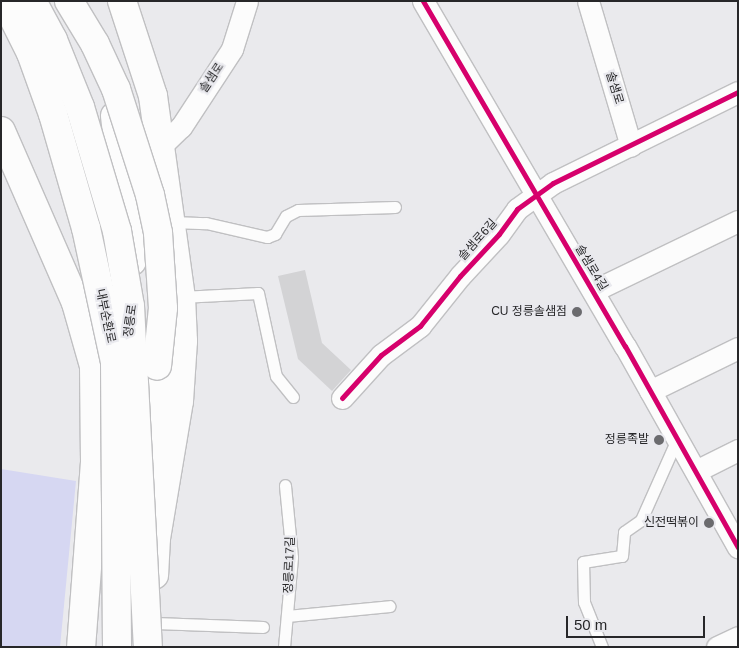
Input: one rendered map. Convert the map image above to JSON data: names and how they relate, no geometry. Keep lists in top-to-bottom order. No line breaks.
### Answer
{"streets":{"main road":["내부순환로","정릉로"],"street":["솔샘로","솔샘로6길","솔샘로4길"],"lane":["정릉로17길"]},"crossings":[["솔샘로","솔샘로6길"],["솔샘로6길","솔샘로4길"]],"places":["CU 정릉솔샘점","정릉족발","신전떡볶이"],"scale_bar":"50 m"}
